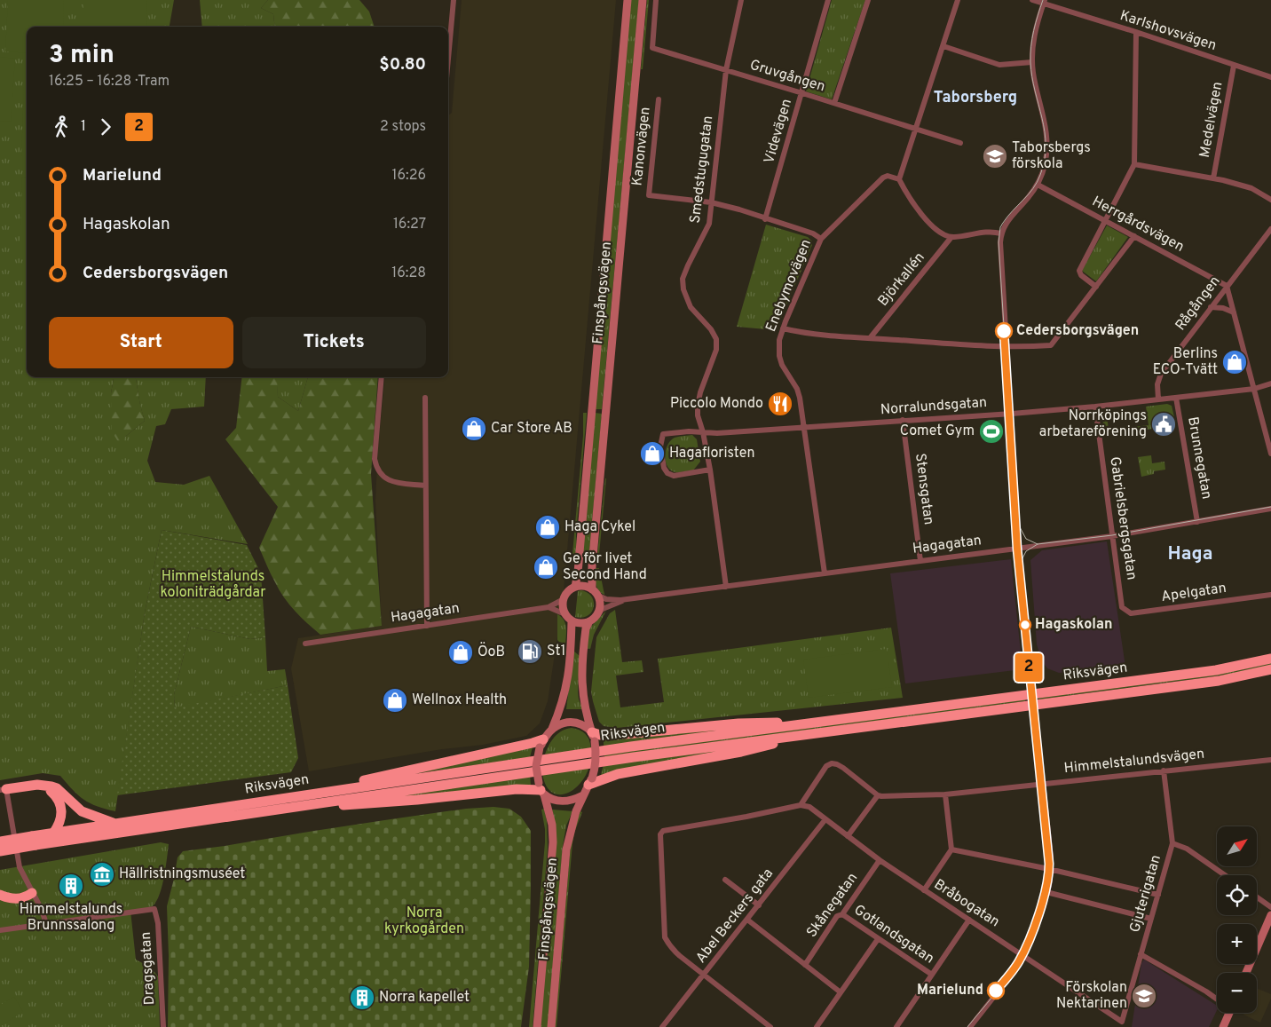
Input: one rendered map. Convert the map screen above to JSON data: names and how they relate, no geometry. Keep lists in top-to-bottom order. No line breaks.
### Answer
{"streets":{"highway":["Riksvägen"],"main road":["Finspångsvägen"],"street":["Karlshovsvägen","Gruvgången","Medelvägen","Videvägen","Kanonvägen","Smedstugugatan","Herrgårdsvägen","Björkallén","Enebymovägen","Rågången","Norralundsgatan","Brunnegatan","Stensgatan","Gabrielsbergsgatan","Hagagatan","Apelgatan","Himmelstalundsvägen","Gjuterigatan","Bråbogatan","Skånegatan","Abel Beckers gata","Gotlandsgatan","Dragsgatan"]},"crossings":[["Karlshovsvägen","Medelvägen"],["Gruvgången","Videvägen"],["Gruvgången","Smedstugugatan"],["Kanonvägen","Smedstugugatan"],["Smedstugugatan","Norralundsgatan"],["Smedstugugatan","Hagagatan"],["Herrgårdsvägen","Rågången"],["Enebymovägen","Norralundsgatan"],["Enebymovägen","Hagagatan"],["Finspångsvägen","Hagagatan"],["Rågången","Norralundsgatan"],["Norralundsgatan","Brunnegatan"],["Norralundsgatan","Stensgatan"],["Norralundsgatan","Gabrielsbergsgatan"],["Brunnegatan","Hagagatan"],["Stensgatan","Hagagatan"],["Gabrielsbergsgatan","Hagagatan"],["Gabrielsbergsgatan","Apelgatan"],["Himmelstalundsvägen","Gjuterigatan"],["Gjuterigatan","Bråbogatan"],["Bråbogatan","Skånegatan"],["Bråbogatan","Abel Beckers gata"],["Skånegatan","Gotlandsgatan"]],"districts":["Taborsberg","Haga"],"parks":["Himmelstalunds koloniträdgårdar","Norra kyrkogården"],"places":{"school or university":["Taborsbergs förskola","Förskolan Nektarinen"],"other":["Cedersborgsvägen","Hagaskolan","Marielund"],"shop":["Berlins ECO-Tvätt","Car Store AB","Hagafloristen","Haga Cykel","Ge för livet Second Hand","ÖoB","Wellnox Health"],"restaurant":["Piccolo Mondo"],"public building":["Norrköpings arbetareförening"],"sports":["Comet Gym"],"fuel station":["St1"],"museum":["Hällristningsmuséet"],"building":["Himmelstalunds Brunnssalong","Norra kapellet"]},"lines":["tram line 2"],"north":"top right","page":{"on_map":"2","heading":["3 min","16:25 – 16:28 · Tram","$0.80"],"legs":["1","2","2 stops"],"list":[{"name":"Marielund","value":"16:26"},{"name":"Hagaskolan","value":"16:27"},{"name":"Cedersborgsvägen","value":"16:28"}],"buttons":["Start","Tickets"],"map_buttons":["+","−"]}}
